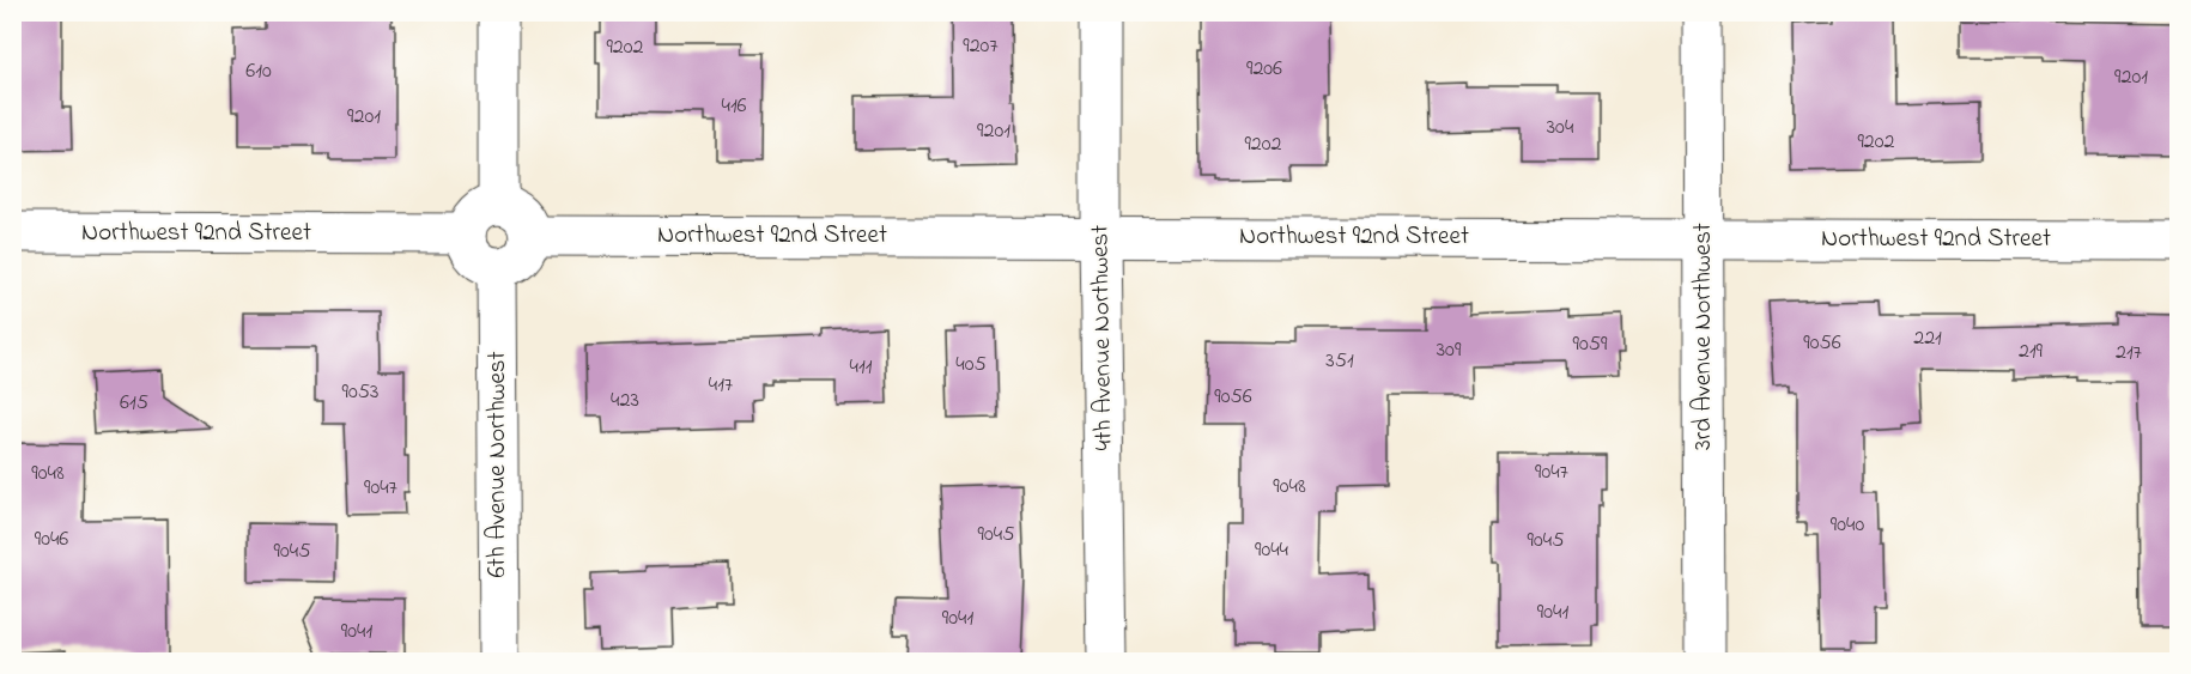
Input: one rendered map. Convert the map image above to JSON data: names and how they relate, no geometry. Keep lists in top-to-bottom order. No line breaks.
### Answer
{"streets":{"street":["Northwest 92nd Street","3rd Avenue Northwest","4th Avenue Northwest","6th Avenue Northwest"]},"crossings":[["Northwest 92nd Street","3rd Avenue Northwest"],["Northwest 92nd Street","4th Avenue Northwest"],["Northwest 92nd Street","6th Avenue Northwest"]],"house_numbers":["9207","9202","9206","610","9201","416","9201","304","9201","9202","9202","221","9056","9059","309","219","217","351","405","411","417","9053","9056","423","615","9047","9048","9048","9047","9040","9045","9046","9045","9044","9045","9041","9041","9041"]}
